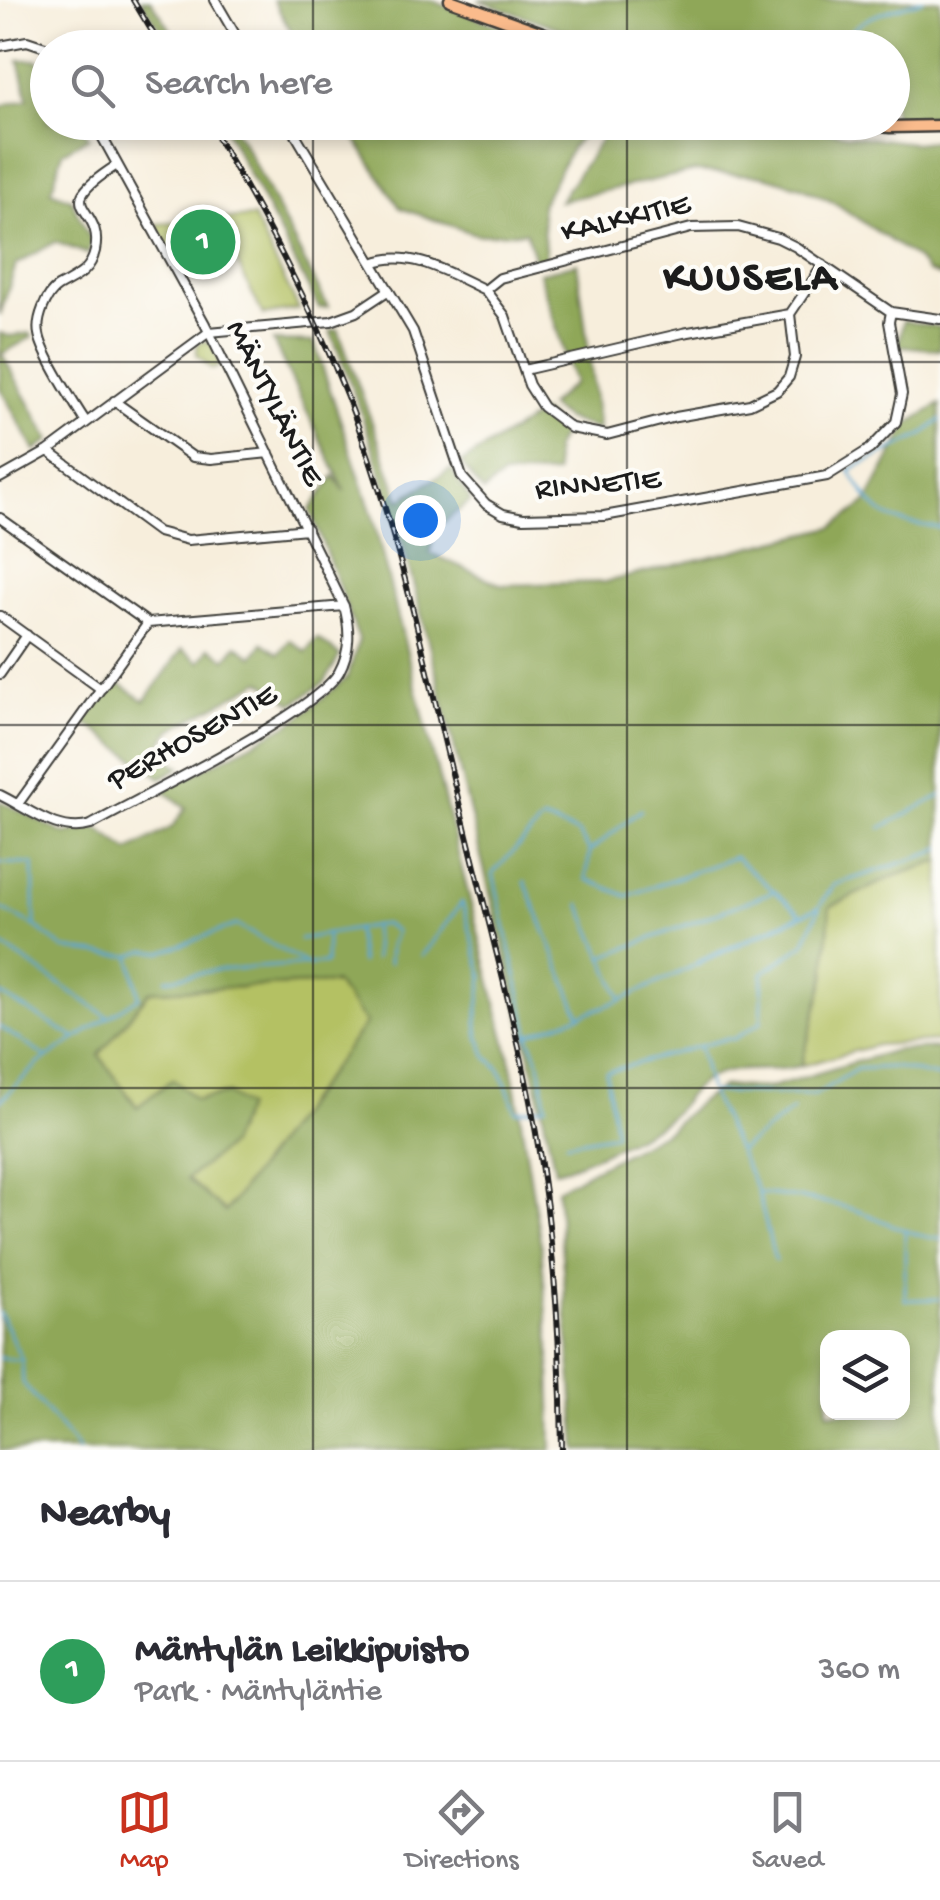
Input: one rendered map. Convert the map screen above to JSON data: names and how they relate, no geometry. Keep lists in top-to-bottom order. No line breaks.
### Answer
{"streets":{"street":["KALKKITIE","MÄNTYLÄNTIE","RINNETIE","PERHOSENTIE"]},"crossings":[["KALKKITIE","RINNETIE"],["MÄNTYLÄNTIE","PERHOSENTIE"]],"districts":["KUUSELA"],"page":{"search":"Search here","pins":"1","heading":"Nearby","list":[{"mark":"1","name":"Mäntylän Leikkipuisto","note":"Park · Mäntyläntie","value":"360 m"}],"nav":["Map","Directions","Saved"]}}
